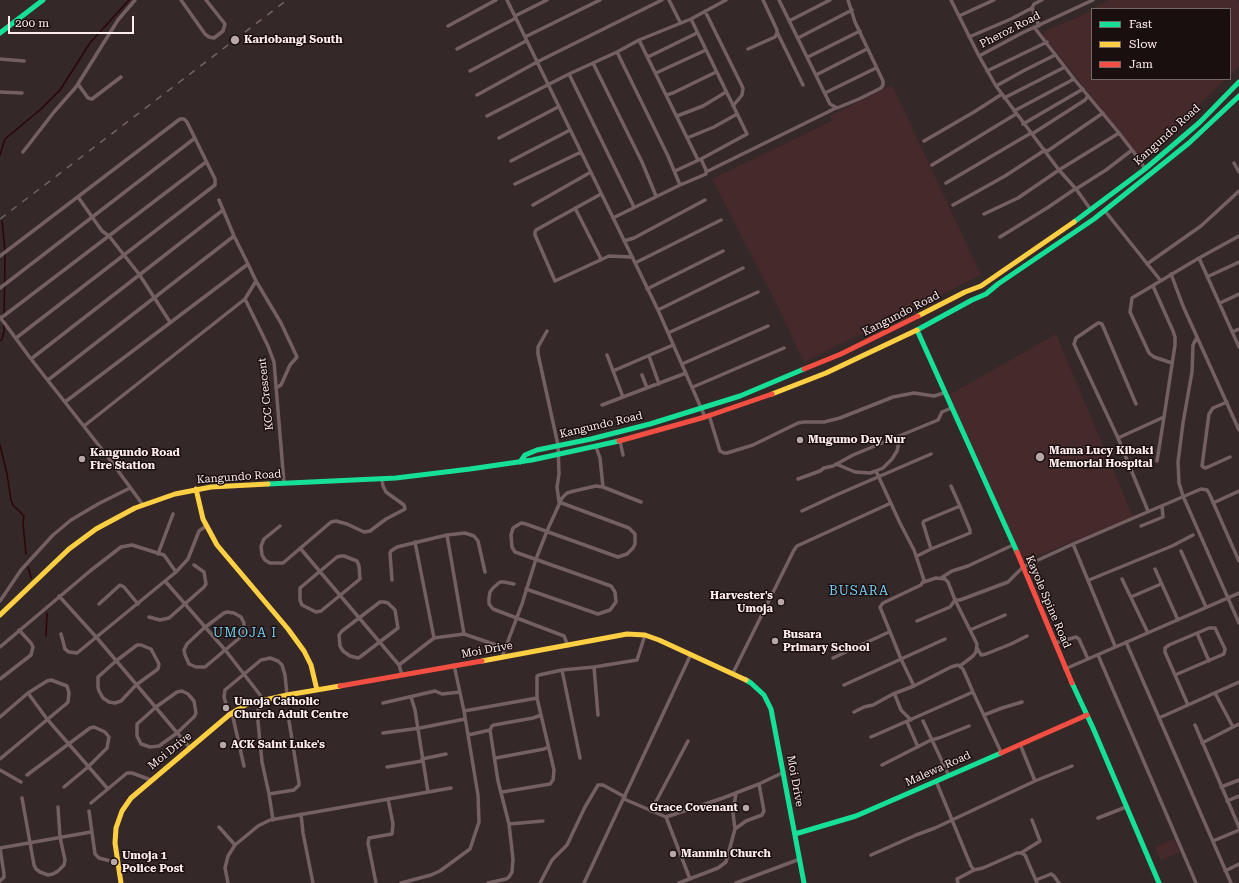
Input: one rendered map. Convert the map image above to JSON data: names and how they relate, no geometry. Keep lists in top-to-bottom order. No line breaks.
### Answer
{"streets":{"main road":["Kangundo Road","Kayole Spine Road","Moi Drive","Malewa Road"],"street":["Pheroz Road","KCC Crescent"]},"crossings":[["Kangundo Road","KCC Crescent"],["Kangundo Road","Kayole Spine Road"],["Kayole Spine Road","Malewa Road"],["Moi Drive","Malewa Road"]],"districts":["BUSARA","UMOJA I"],"places":["Kariobangi South","Mugumo Day Nur","Mama Lucy Kibaki Memorial Hospital","Kangundo Road Fire Station","Harvester's Umoja","Busara Primary School","Umoja Catholic Church Adult Centre","ACK Saint Luke's","Grace Covenant","Manmin Church","Umoja 1 Police Post"],"legend":["Fast","Slow","Jam"],"scale_bar":"200 m"}
